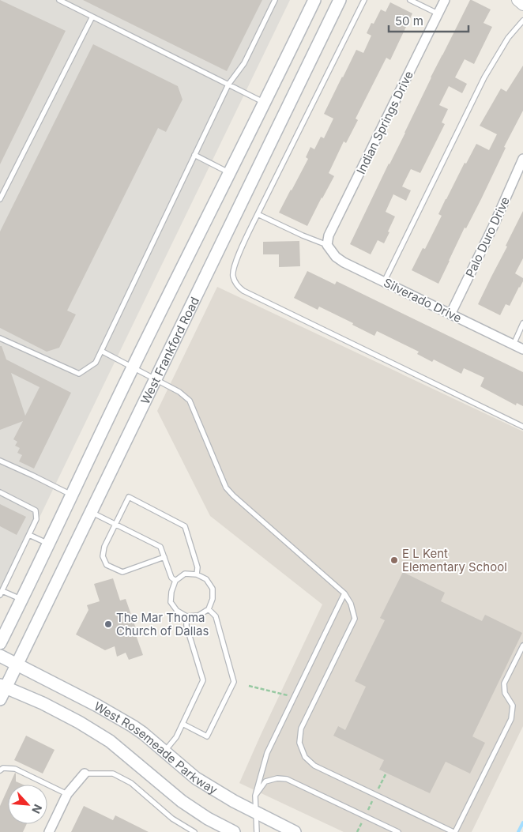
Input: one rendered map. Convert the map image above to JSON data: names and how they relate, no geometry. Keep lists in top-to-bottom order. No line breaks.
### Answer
{"streets":{"main road":["West Frankford Road","West Rosemeade Parkway"],"street":["Indian Springs Drive","Palo Duro Drive","Silverado Drive"]},"crossings":[["Indian Springs Drive","Silverado Drive"],["Palo Duro Drive","Silverado Drive"],["West Frankford Road","West Rosemeade Parkway"]],"places":["E L Kent Elementary School","The Mar Thoma Church of Dallas"],"scale_bar":"50 m","north":"bottom right"}
